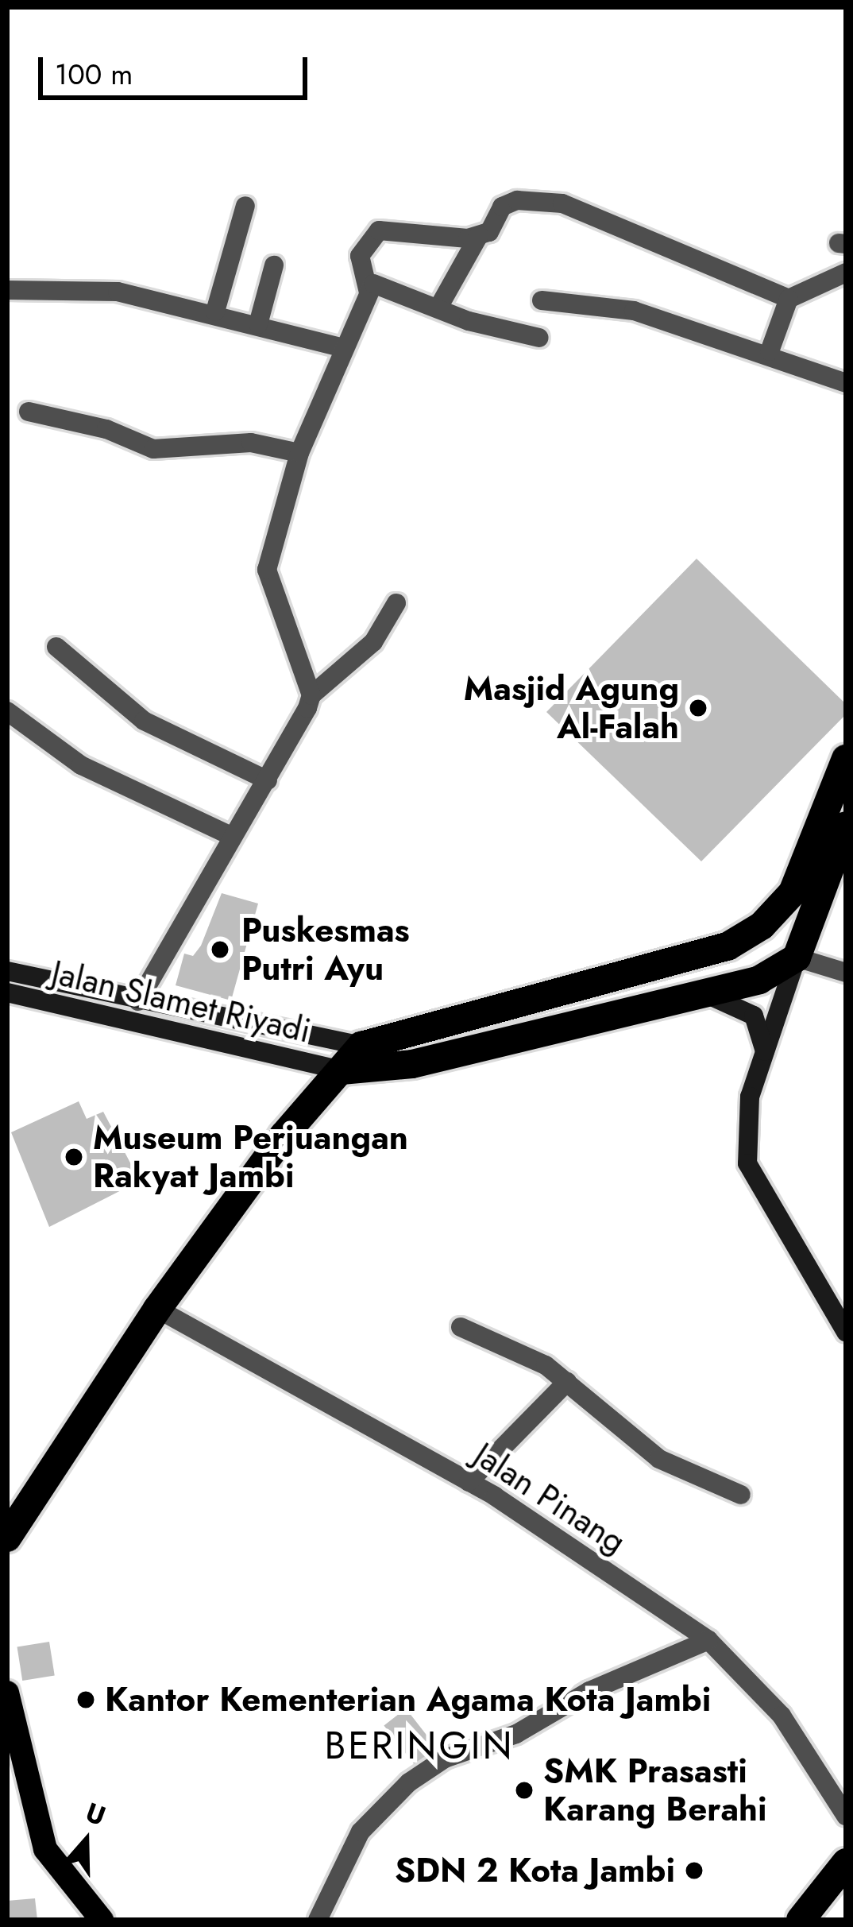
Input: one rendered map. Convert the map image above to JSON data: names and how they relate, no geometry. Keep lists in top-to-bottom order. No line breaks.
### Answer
{"streets":{"main road":["Jalan Slamet Riyadi"],"street":["Jalan Pinang"]},"districts":["BERINGIN"],"places":["Masjid Agung Al-Falah","Puskesmas Putri Ayu","Museum Perjuangan Rakyat Jambi","Kantor Kementerian Agama Kota Jambi","SMK Prasasti Karang Berahi","SDN 2 Kota Jambi"],"scale_bar":"100 m","north":"top"}
